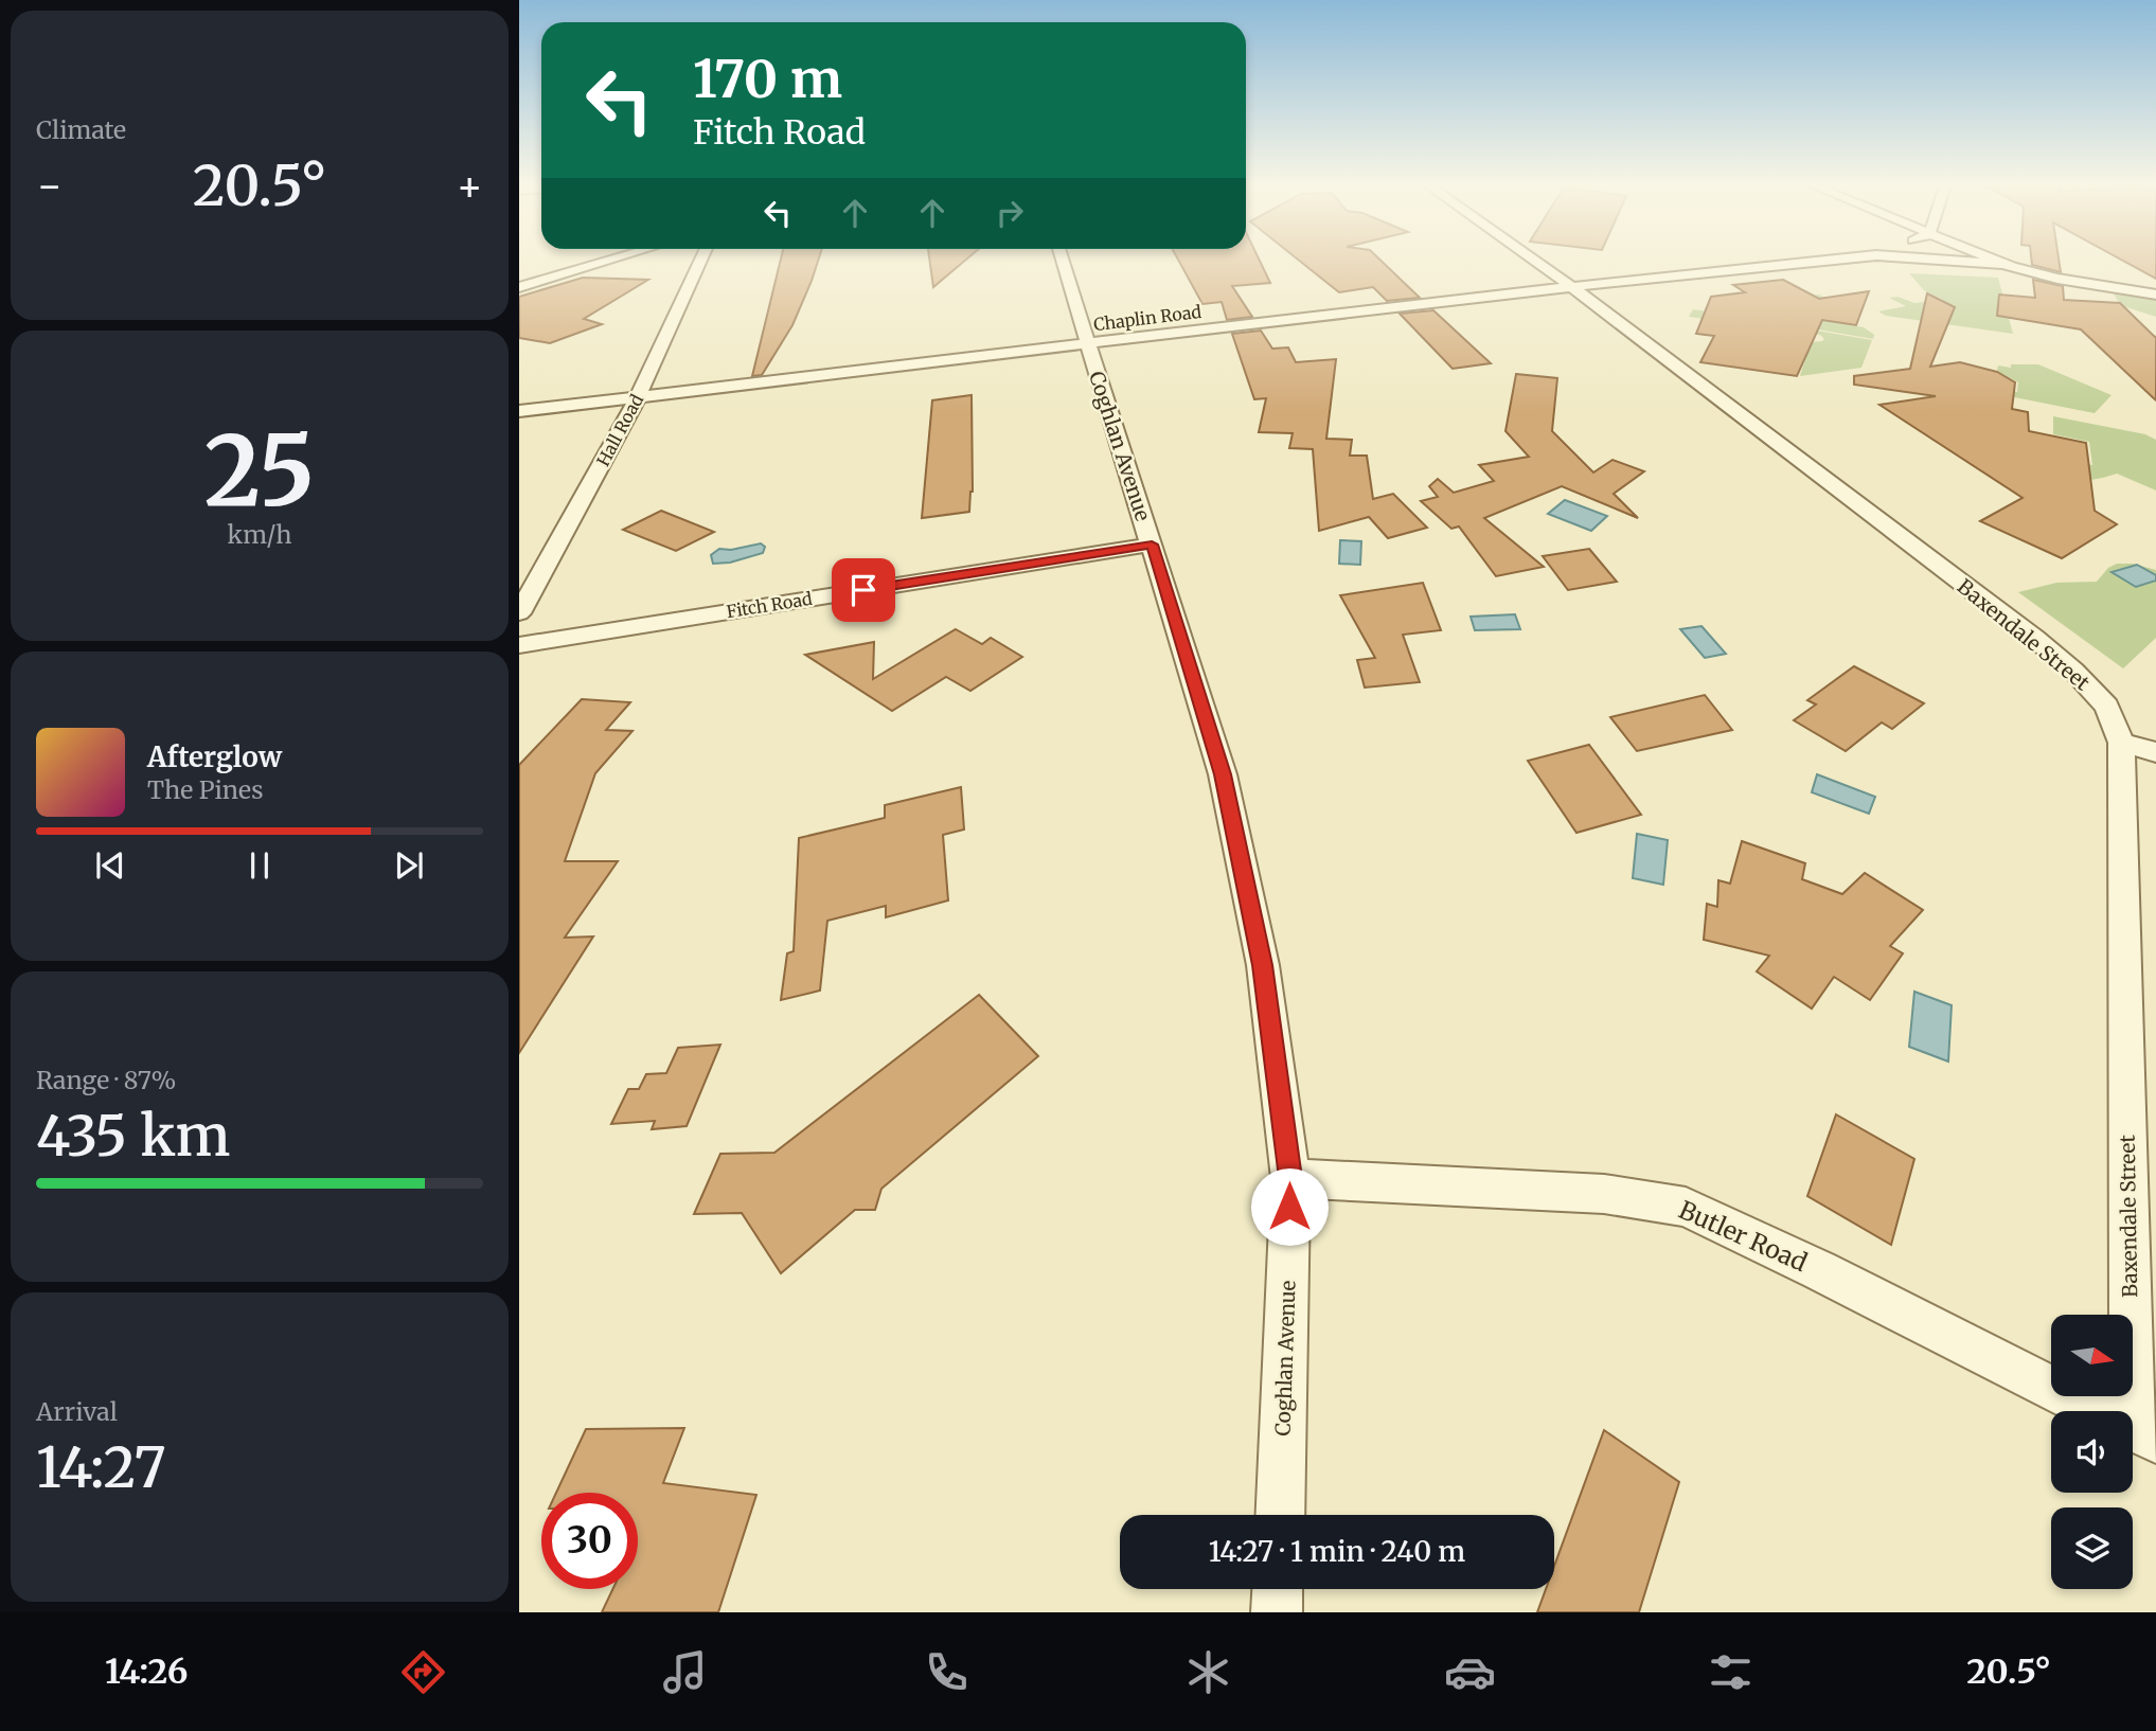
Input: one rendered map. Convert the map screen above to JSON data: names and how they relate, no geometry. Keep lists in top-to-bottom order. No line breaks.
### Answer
{"streets":{"street":["Chaplin Road","Hall Road","Coghlan Avenue","Fitch Road","Baxendale Street","Butler Road"]},"crossings":[["Chaplin Road","Hall Road"],["Chaplin Road","Coghlan Avenue"],["Chaplin Road","Baxendale Street"],["Coghlan Avenue","Fitch Road"],["Coghlan Avenue","Butler Road"],["Baxendale Street","Butler Road"]],"north":"right","page":{"tile":["Climate",["25","km/h"],["Range · 87%","435 km"],["Arrival","14:27"]],"turn":["170 m","Fitch Road"],"heat":["−","20.5°","+"],"song":["Afterglow","The Pines"],"limit":"30","trip":"14:27 · 1 min · 240 m","tabs":["14:26","20.5°"]}}
